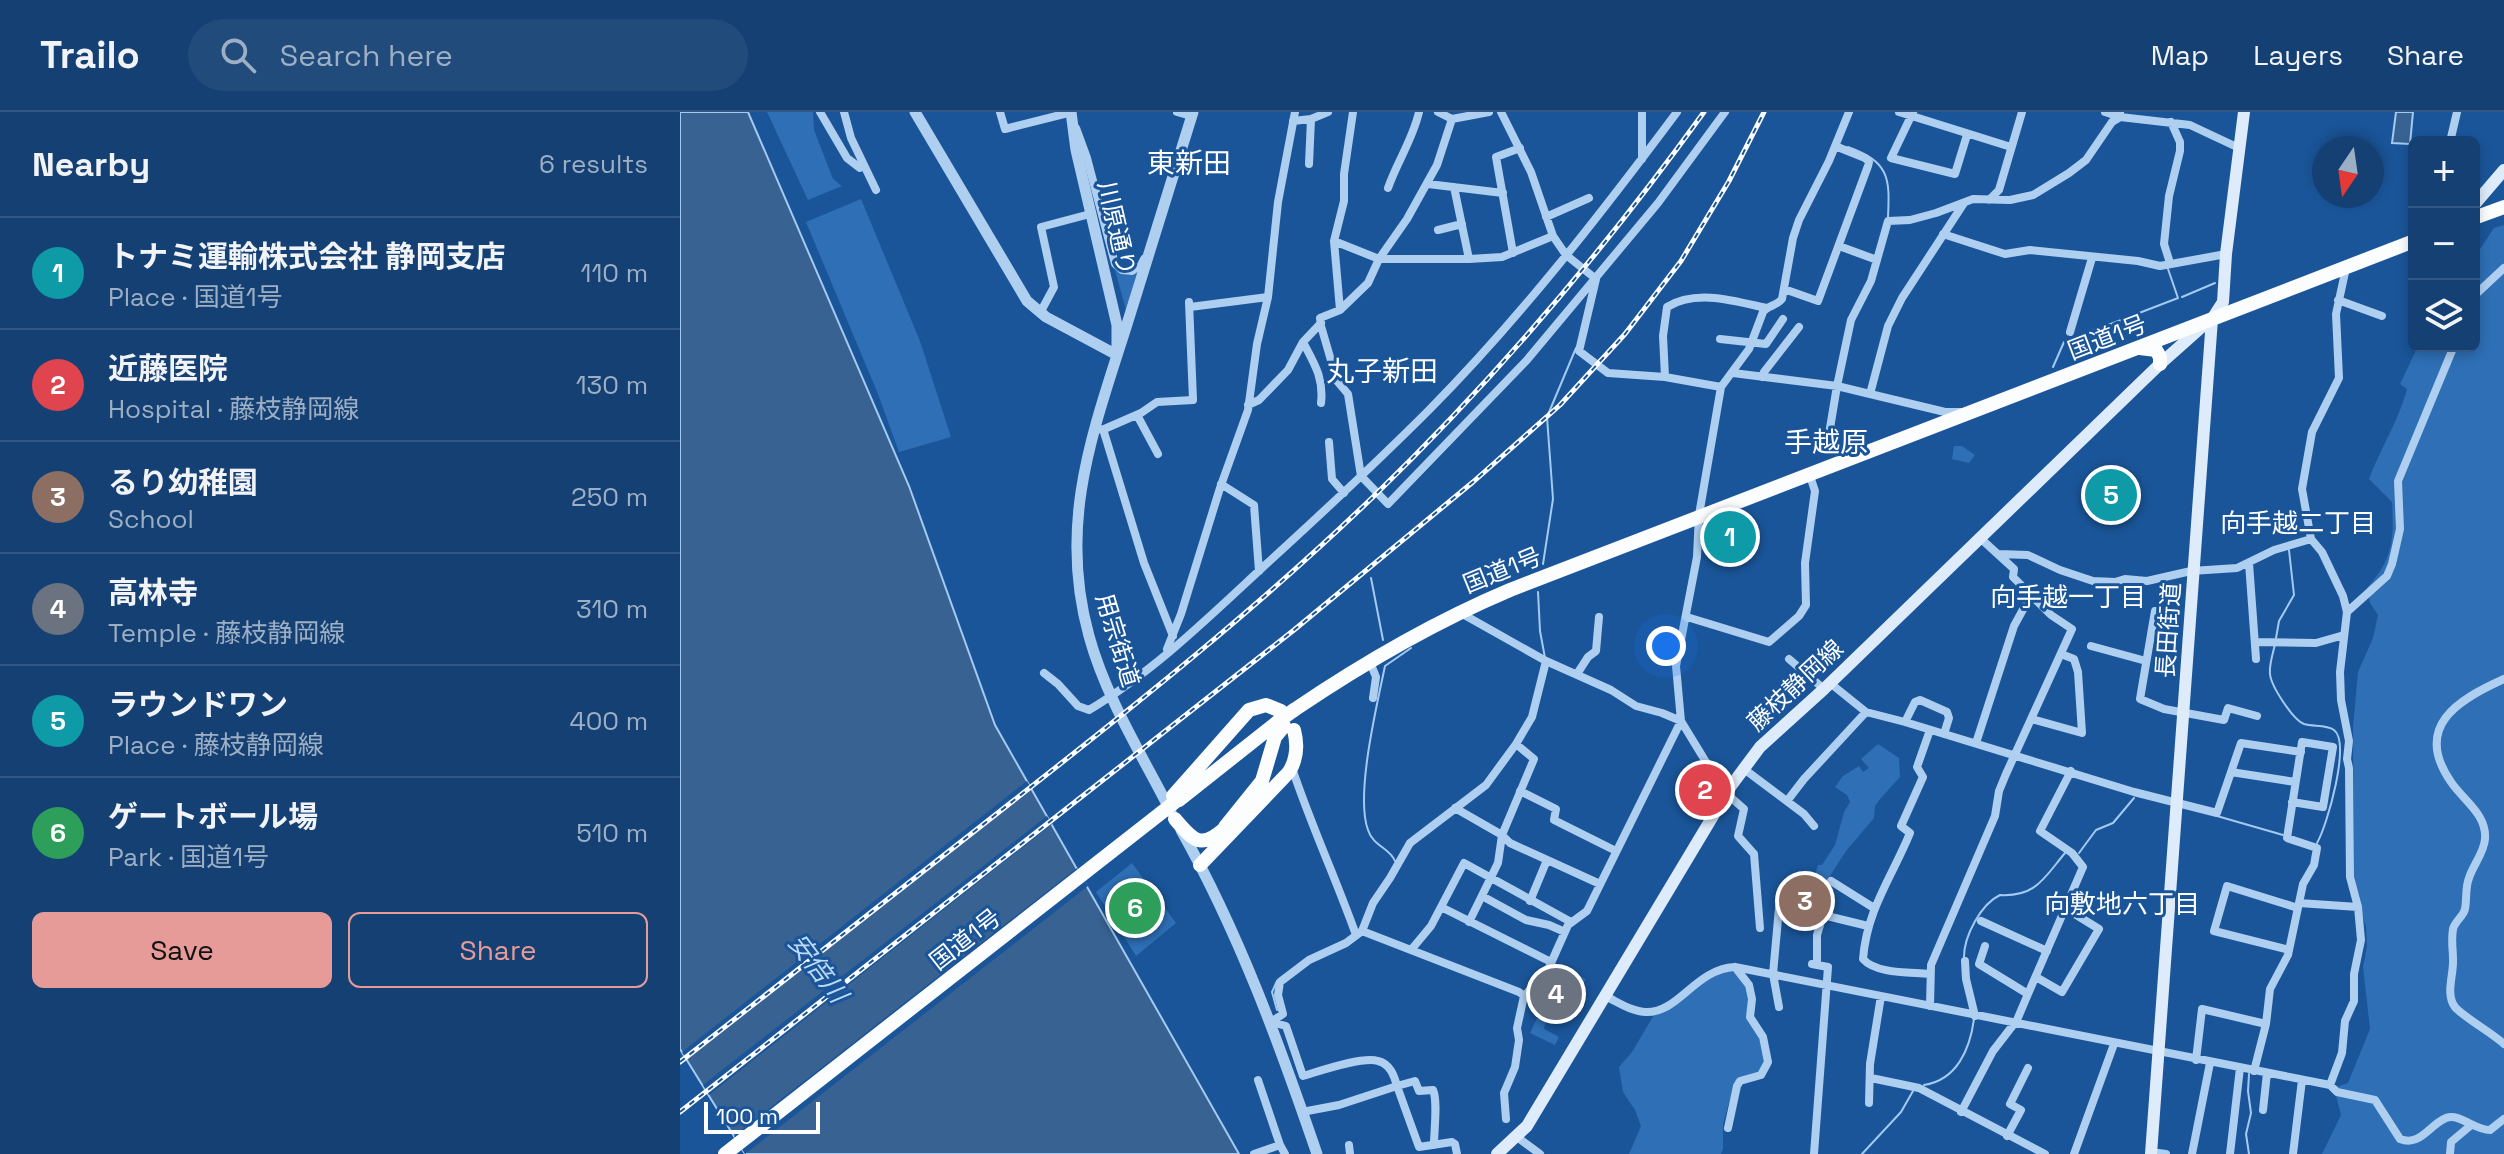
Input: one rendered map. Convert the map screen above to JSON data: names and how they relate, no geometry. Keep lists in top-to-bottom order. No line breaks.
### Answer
{"streets":{"highway":["国道1号"],"main road":["長田街道","藤枝静岡線"],"street":["川原通り","用宗街道"]},"crossings":[["川原通り","用宗街道"],["国道1号","長田街道"],["国道1号","藤枝静岡線"],["長田街道","藤枝静岡線"]],"districts":["東新田","丸子新田","手越原","向手越二丁目","向手越一丁目","向敷地六丁目"],"water":["安倍川"],"scale_bar":"100 m","north":"bottom","page":{"header":"Trailo","search":"Search here","nav":["Map","Layers","Share"],"heading":["Nearby","6 results"],"map_buttons":["+","−"],"list":[{"mark":"1","name":"トナミ運輸株式会社 静岡支店","note":"Place · 国道1号","value":"110 m"},{"mark":"2","name":"近藤医院","note":"Hospital · 藤枝静岡線","value":"130 m"},{"mark":"3","name":"るり幼稚園","note":"School","value":"250 m"},{"mark":"4","name":"高林寺","note":"Temple · 藤枝静岡線","value":"310 m"},{"mark":"5","name":"ラウンドワン","note":"Place · 藤枝静岡線","value":"400 m"},{"mark":"6","name":"ゲートボール場","note":"Park · 国道1号","value":"510 m"}],"pins":["5","1","2","3","6","4"],"buttons":["Save","Share"],"scale":"100 m"}}
